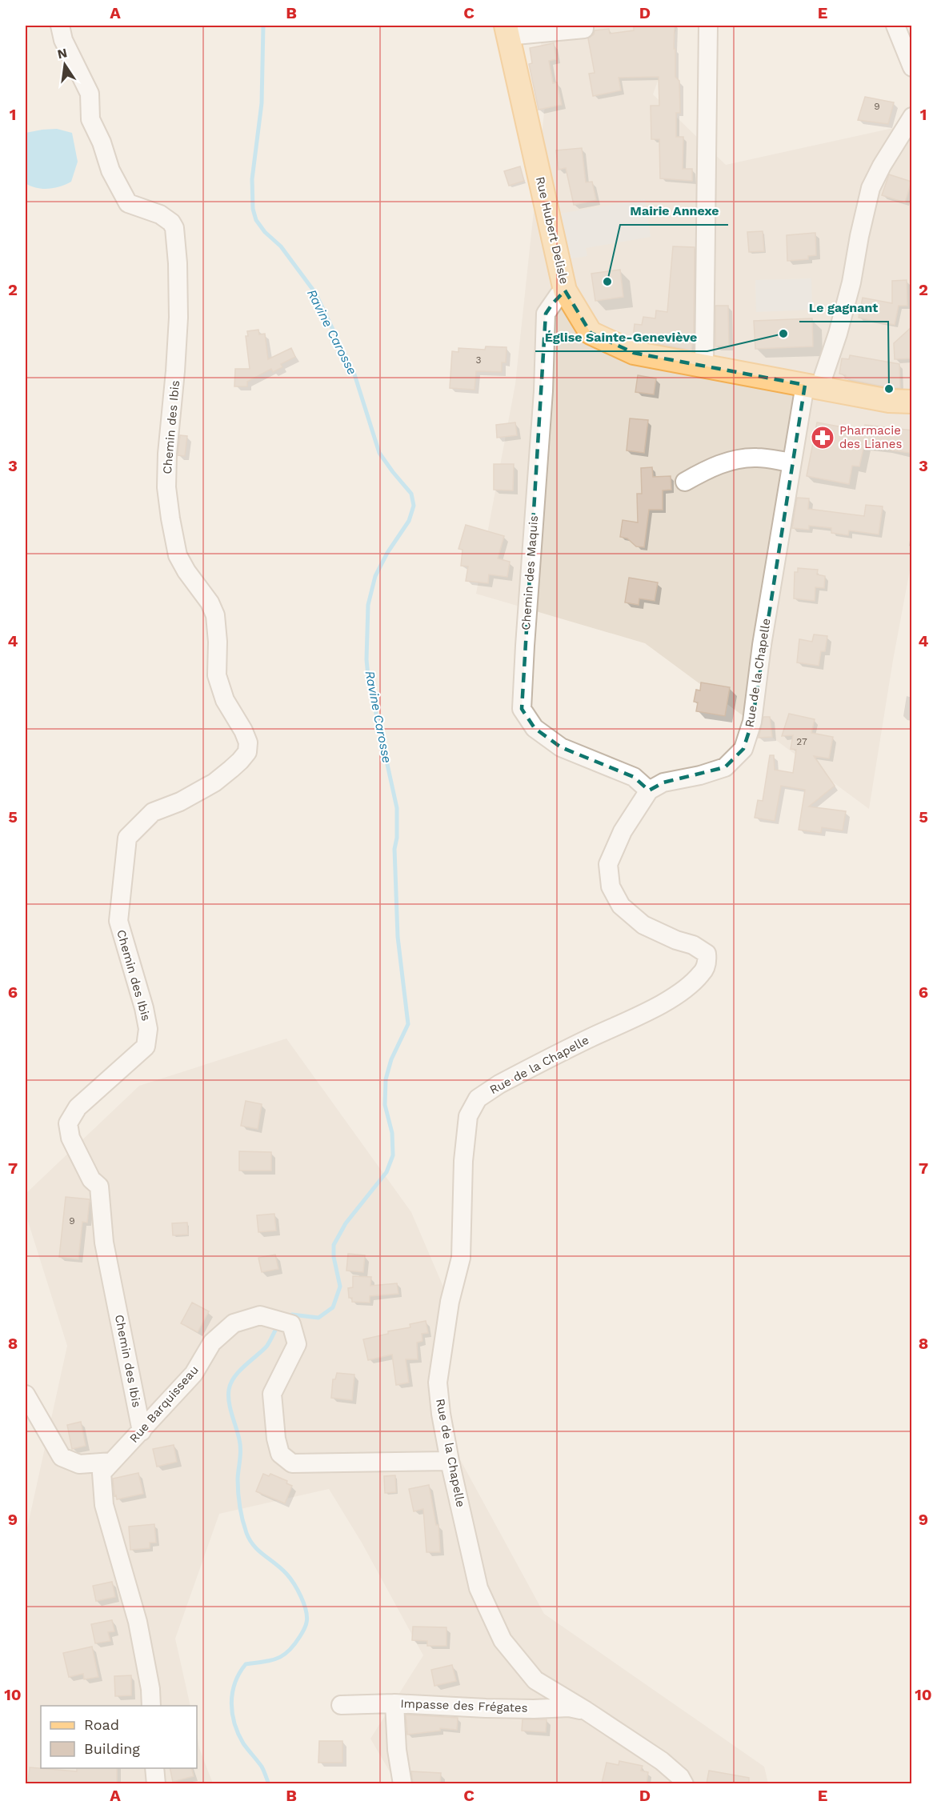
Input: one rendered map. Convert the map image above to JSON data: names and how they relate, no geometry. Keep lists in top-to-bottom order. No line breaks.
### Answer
{"streets":{"main road":["Rue Hubert Delisle"],"street":["Chemin des Ibis","Chemin des Maquis","Rue de la Chapelle","Rue Barquisseau","Impasse des Frégates"]},"crossings":[["Rue Hubert Delisle","Chemin des Maquis"],["Rue Hubert Delisle","Rue de la Chapelle"],["Chemin des Ibis","Rue Barquisseau"],["Chemin des Maquis","Rue de la Chapelle"],["Rue de la Chapelle","Rue Barquisseau"],["Rue de la Chapelle","Impasse des Frégates"]],"water":["Ravine Carosse"],"places":{"other":["Mairie Annexe","Église Sainte-Geneviève","Le gagnant"],"pharmacy":["Pharmacie des Lianes"]},"house_numbers":["9","3","27","9"],"legend":["Road","Building"],"north":"top","grid":{"columns":["A","B","C","D","E"],"rows":["1","2","3","4","5","6","7","8","9","10"]}}
